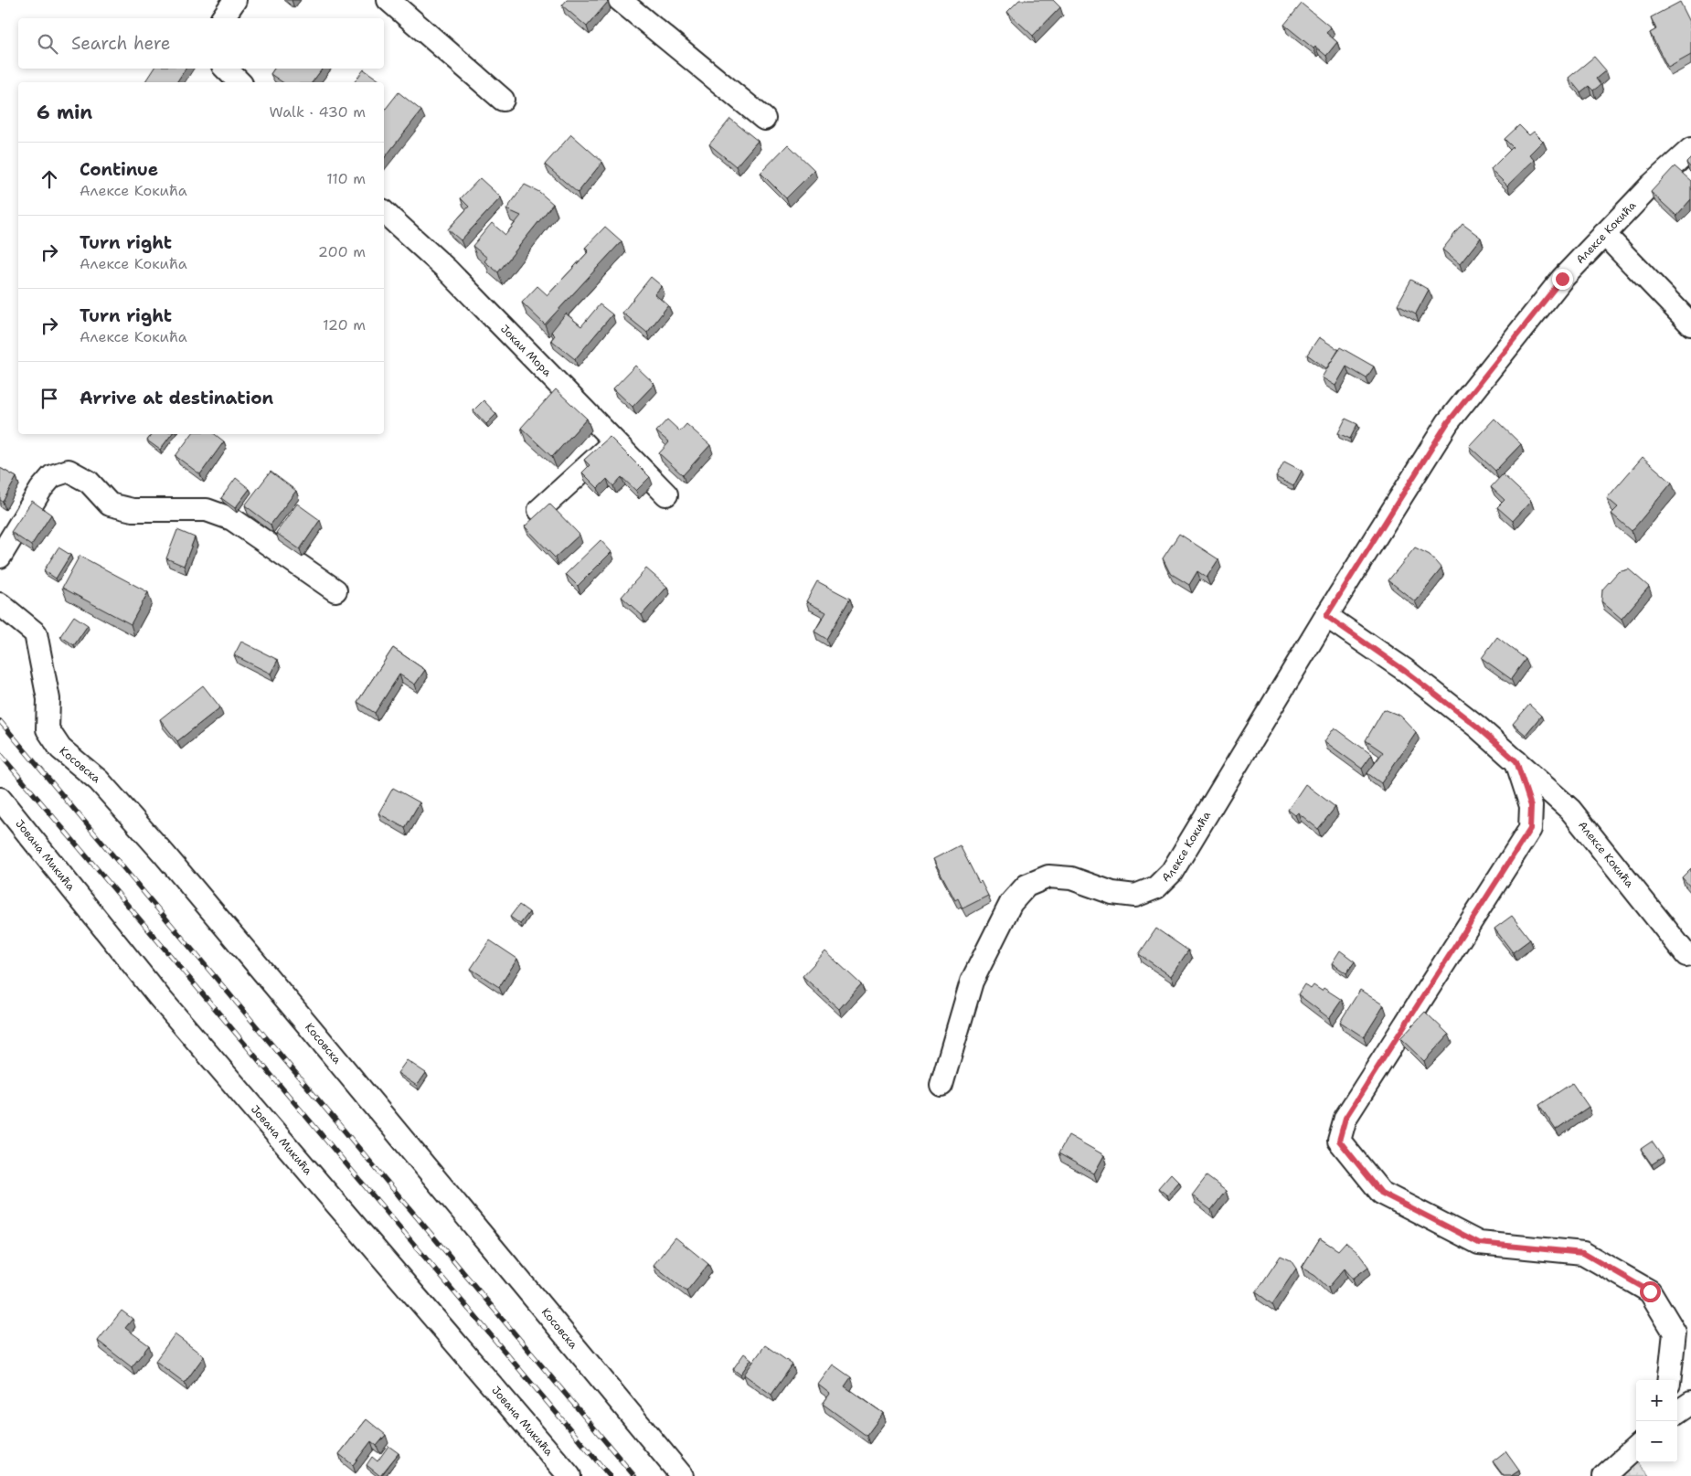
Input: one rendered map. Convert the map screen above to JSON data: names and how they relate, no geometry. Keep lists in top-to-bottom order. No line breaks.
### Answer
{"streets":{"street":["Алексе Кокића","Јокаи Мора","Косовска","Јована Микића"]},"page":{"search":"Search here","heading":["6 min","Walk · 430 m"],"list":[["Continue","Алексе Кокића","110 m"],["Turn right","Алексе Кокића","200 m"],["Turn right","Алексе Кокића","120 m"],"Arrive at destination"],"map_buttons":["+","−"]}}
